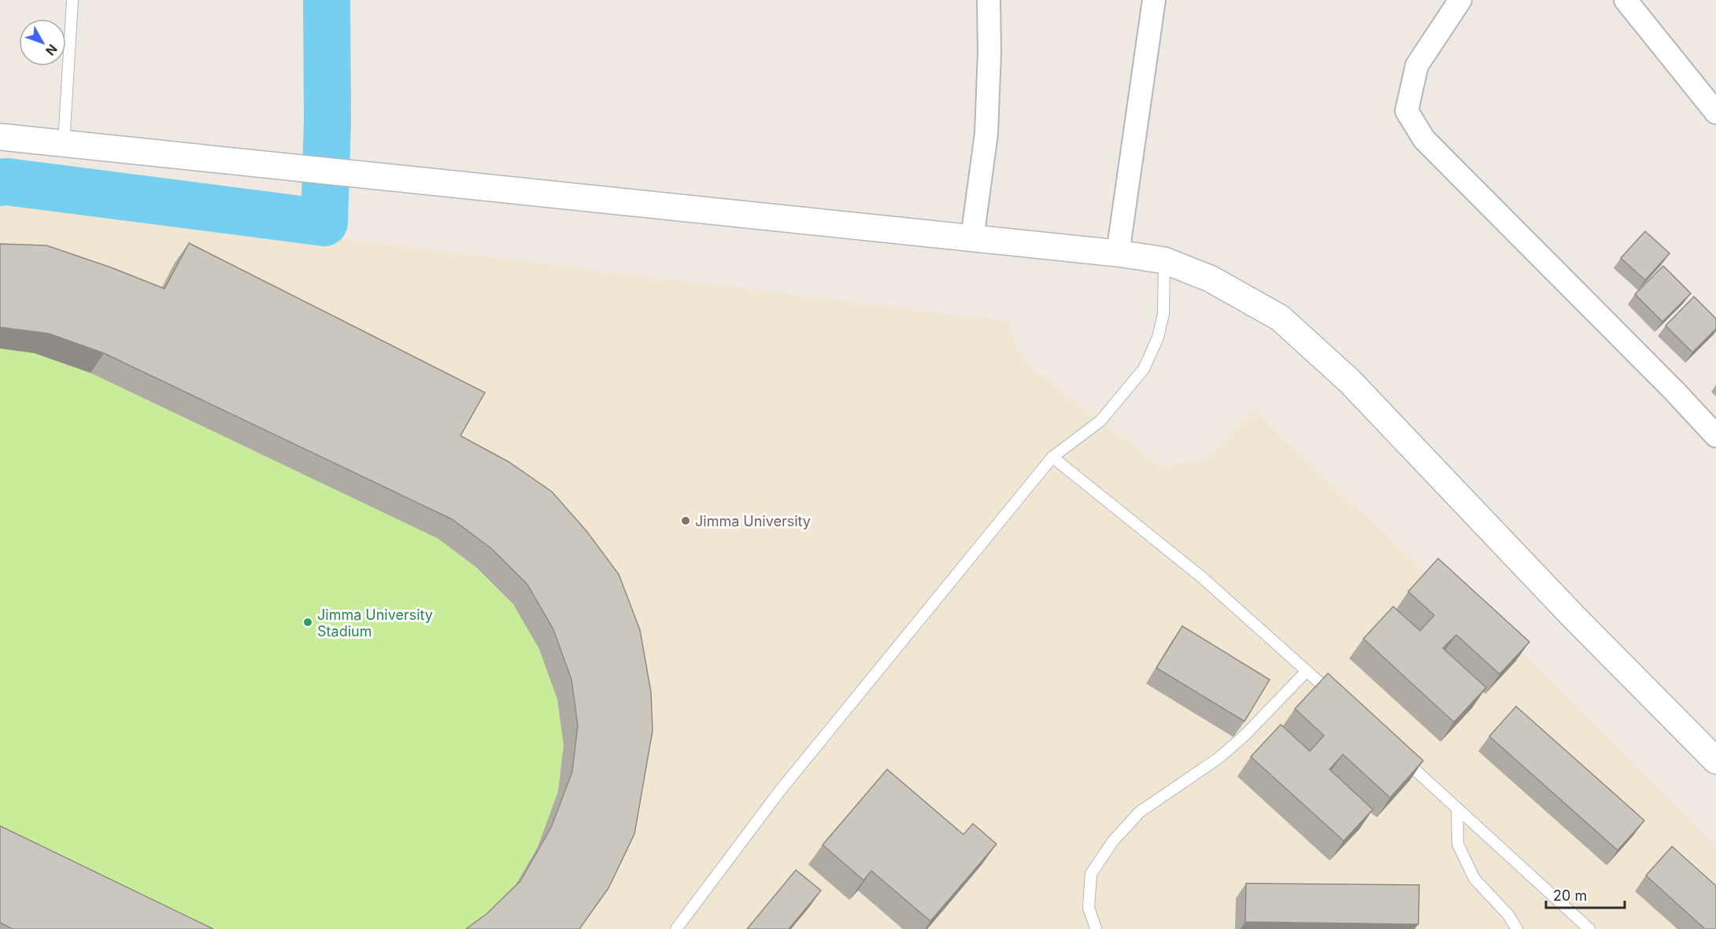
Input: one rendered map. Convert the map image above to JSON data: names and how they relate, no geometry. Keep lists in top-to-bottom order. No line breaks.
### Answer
{"places":["Jimma University","Jimma University Stadium"],"scale_bar":"20 m","north":"bottom right"}
